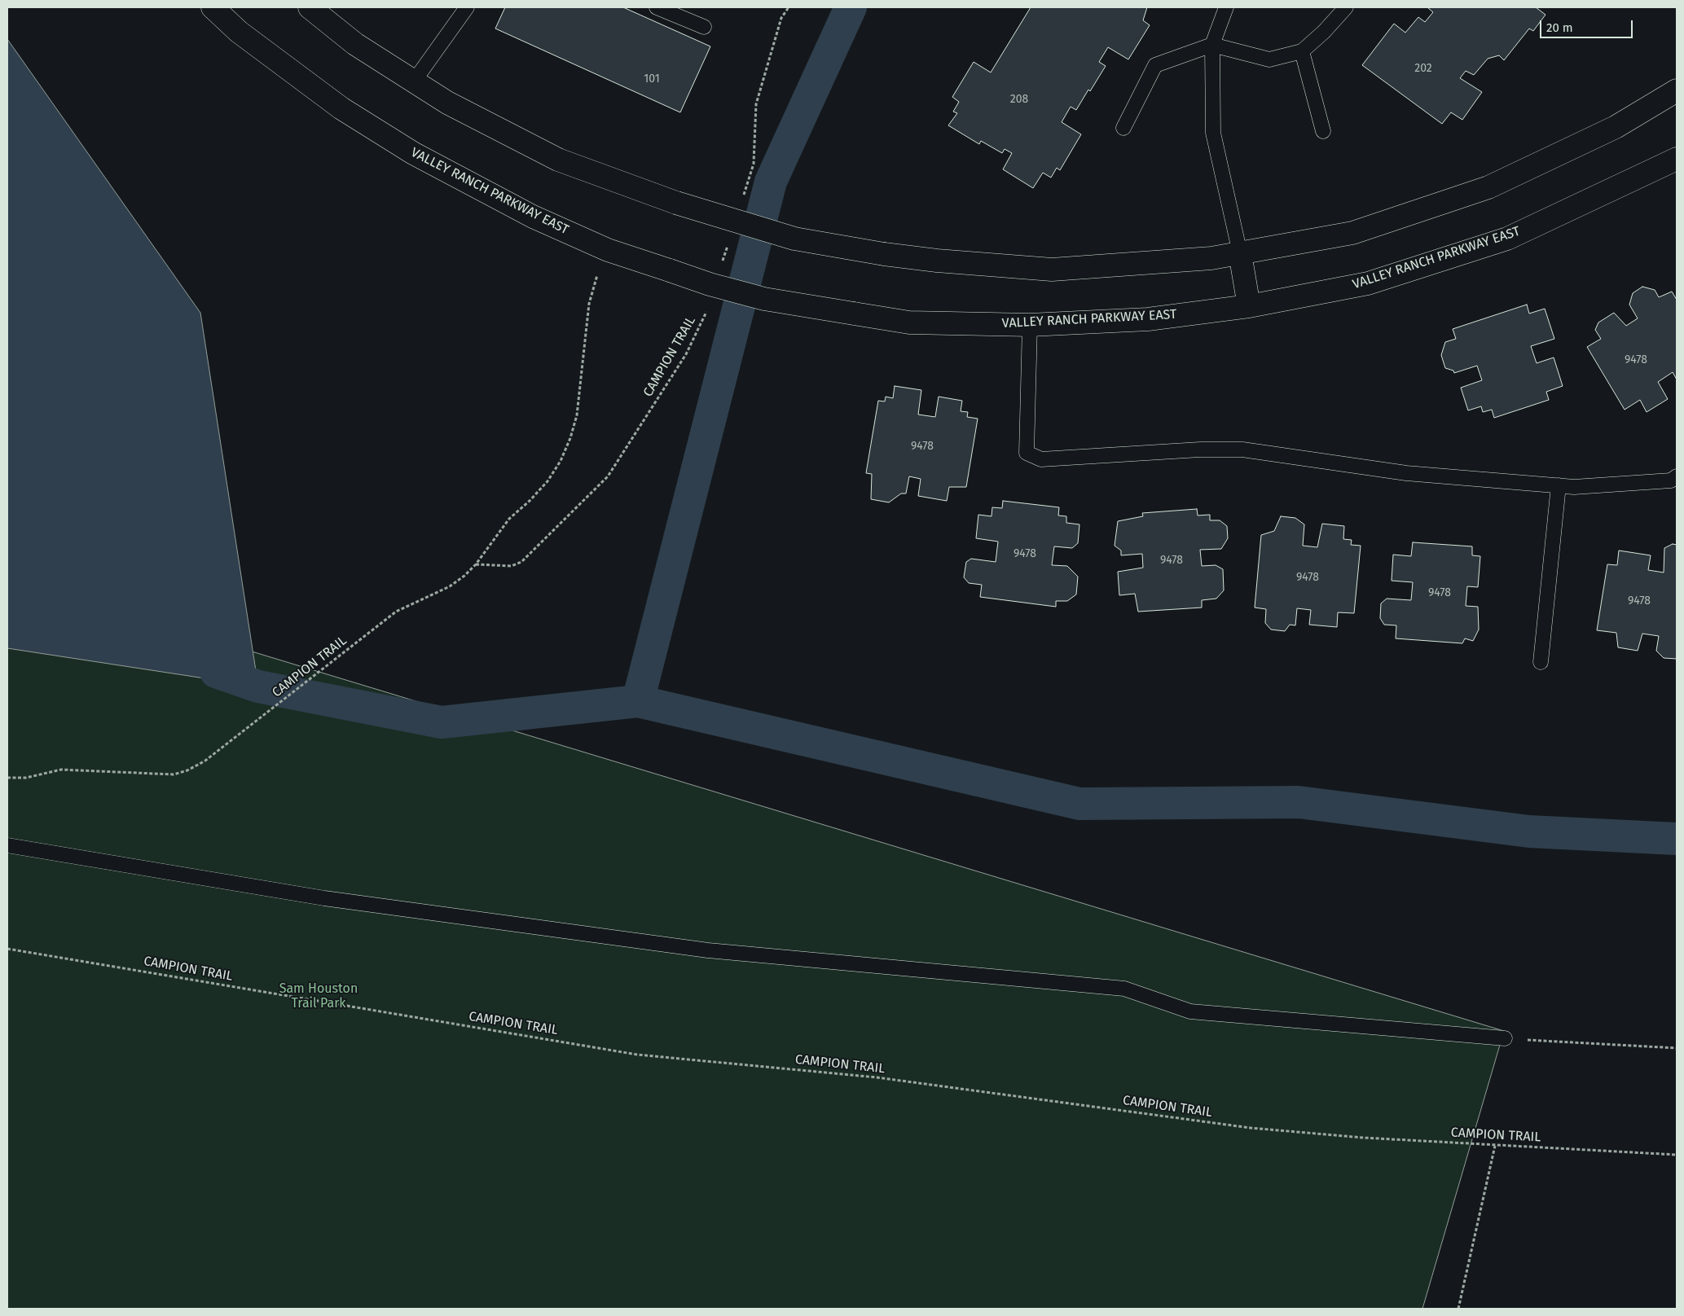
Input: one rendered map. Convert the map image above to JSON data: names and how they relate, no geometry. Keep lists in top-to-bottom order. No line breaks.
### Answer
{"streets":{"main road":["VALLEY RANCH PARKWAY EAST"],"path":["CAMPION TRAIL"]},"parks":["Sam Houston Trail Park"],"house_numbers":["202","101","208","9478","9478","9478","9478","9478","9478","9478"],"scale_bar":"20 m"}
